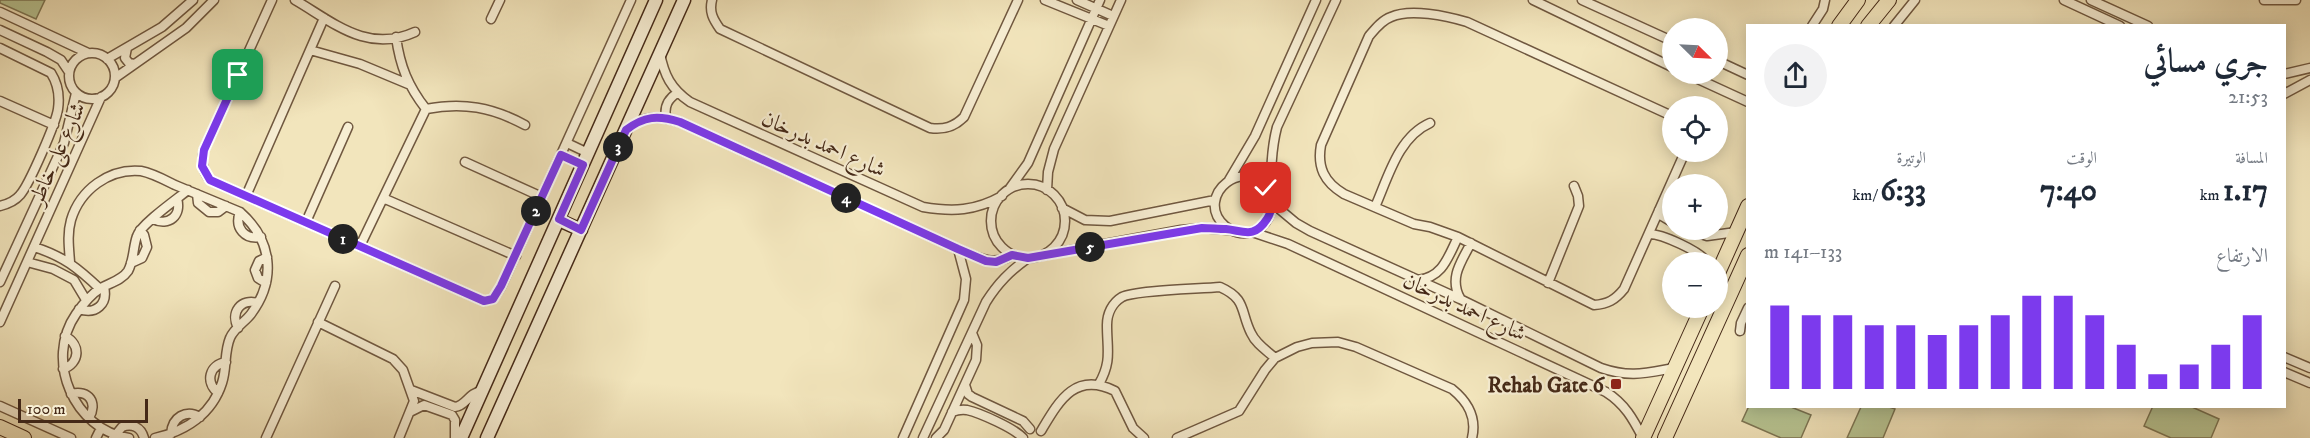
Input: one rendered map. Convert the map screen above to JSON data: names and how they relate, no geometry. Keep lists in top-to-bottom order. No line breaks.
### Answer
{"streets":{"street":["شارع احمد بدرخان","شارع على خاطر"]},"places":{"transit":["Rehab Gate 6"]},"scale_bar":"100 m","north":"bottom right","page":{"map_buttons":["+","−"],"heading":["جري مسائي","21:53"],"stats":[["المسافة","1.17 km"],["الوقت","7:40"],["الوتيرة","6:33 /km"]],"pins":["3","4","2","1","5"],"chart":["الارتفاع","133–141 m"],"scale":"100 m"}}
